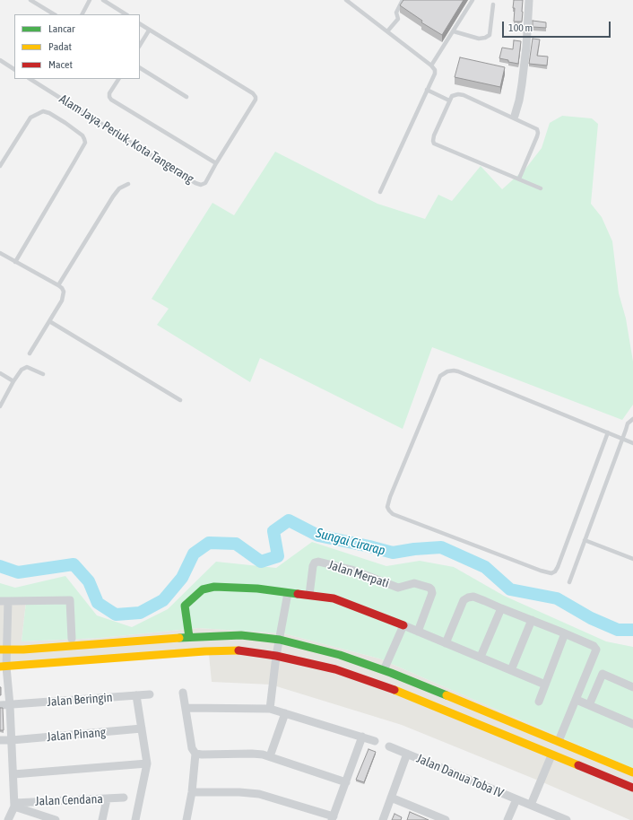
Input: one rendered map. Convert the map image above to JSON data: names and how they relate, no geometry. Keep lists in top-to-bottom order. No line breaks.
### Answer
{"streets":{"street":["Jalan Merpati","Jalan Beringin","Jalan Pinang","Jalan Danua Toba IV","Jalan Cendana"],"lane":["Alam Jaya, Periuk, Kota Tangerang"]},"water":["Sungai Cirarap"],"legend":["Lancar","Padat","Macet"],"scale_bar":"100 m"}
